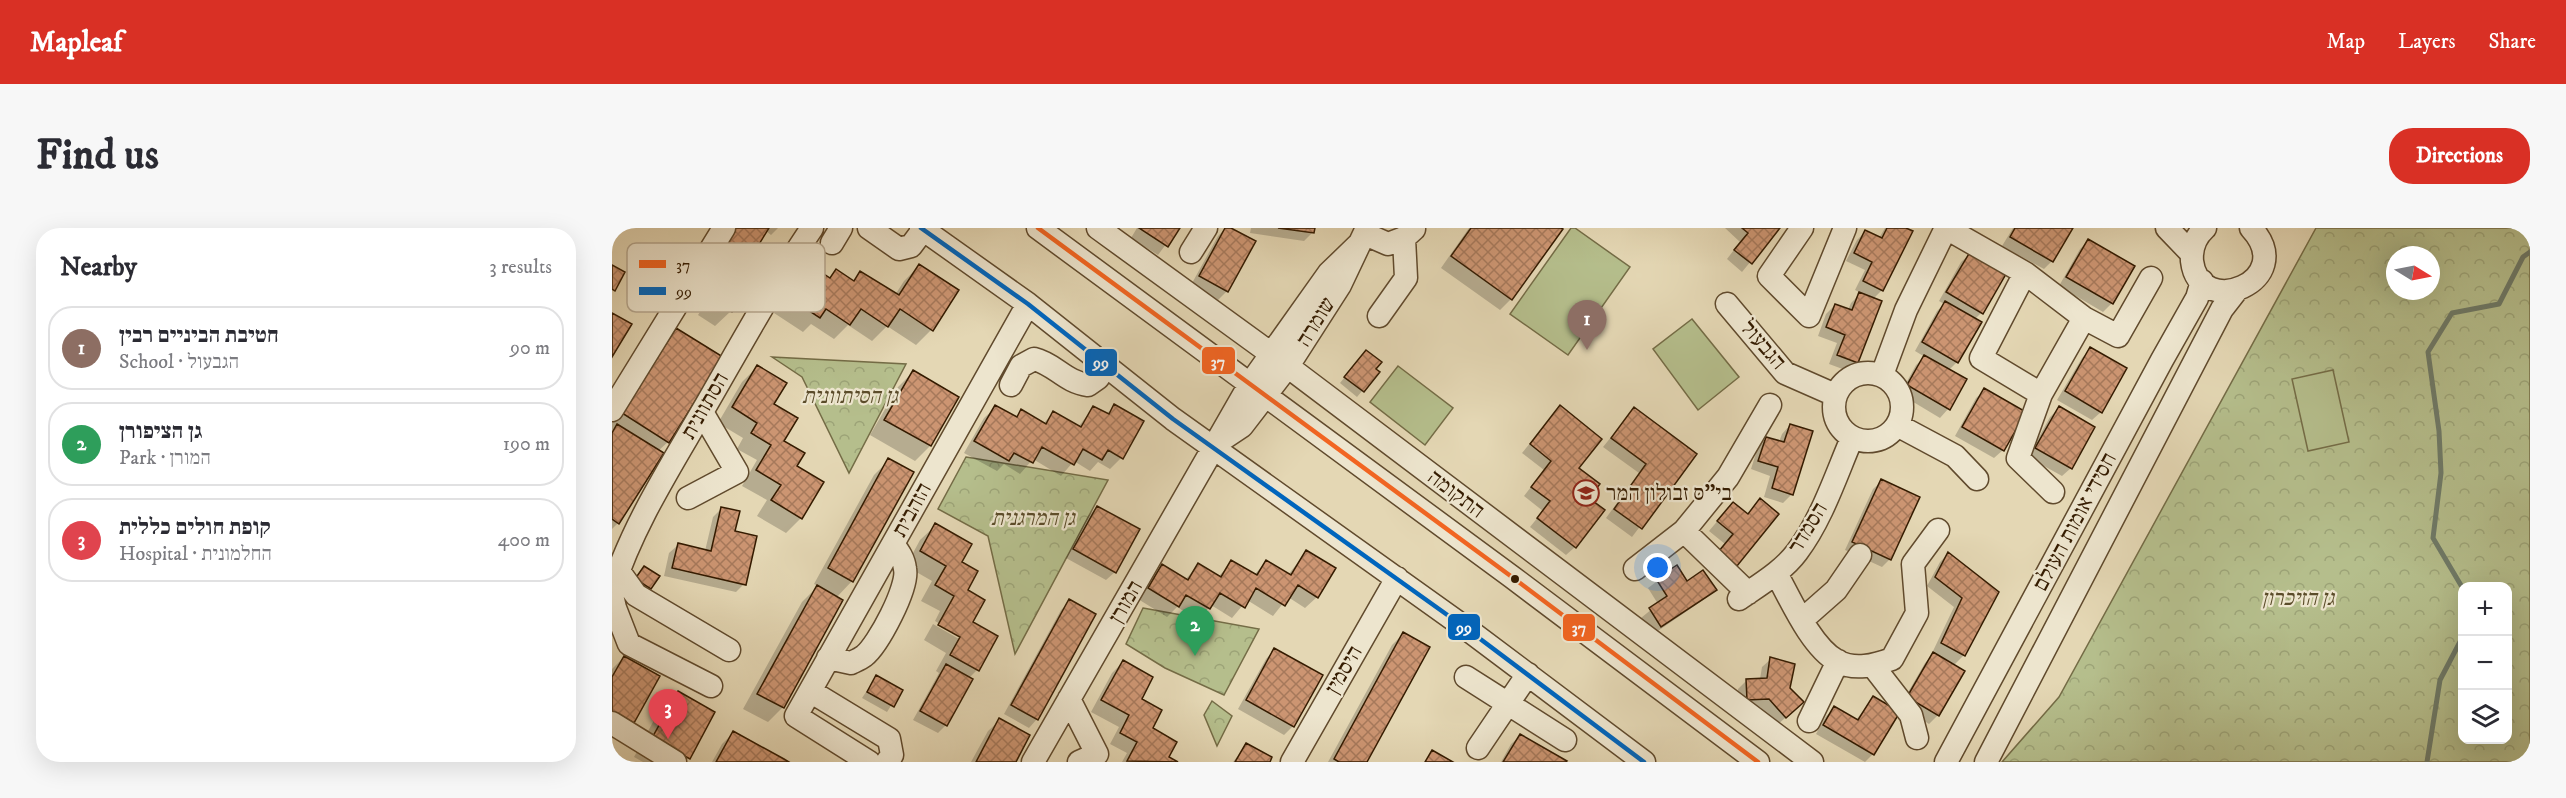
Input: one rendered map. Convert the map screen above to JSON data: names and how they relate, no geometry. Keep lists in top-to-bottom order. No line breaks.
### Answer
{"streets":{"street":["שומרה","הגבעול","הסתוונית","התקומה","הזהבית","חסידי אומות העולם","הסמדר","המורן","היסמין"]},"crossings":[["שומרה","התקומה"],["שומרה","המורן"],["הגבעול","הסמדר"],["התקומה","המורן"]],"parks":["גן הסיתוונית","גן המרגנית","גן הזיכרון"],"places":{"school or university":["בי\"ס זבולון המר"]},"lines":["transit line 37","transit line 99"],"legend":["37","99"],"north":"right","page":{"header":"Mapleaf","nav":["Map","Layers","Share"],"buttons":"Directions","title":"Find us","heading":["Nearby","3 results"],"pins":["1","2","3"],"list":[{"mark":"1","name":"חטיבת הביניים רבין","note":"School · הגבעול","value":"90 m"},{"mark":"2","name":"גן הציפורן","note":"Park · המורן","value":"190 m"},{"mark":"3","name":"קופת חולים כללית","note":"Hospital · החלמונית","value":"400 m"}],"map_buttons":["+","−"]}}
